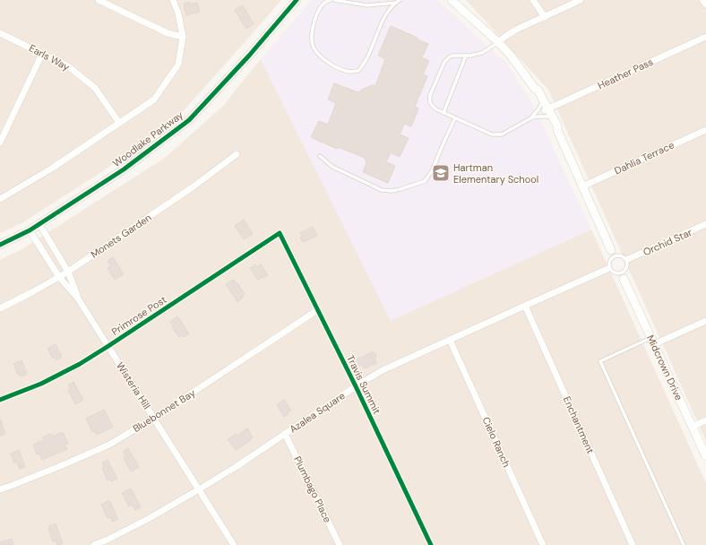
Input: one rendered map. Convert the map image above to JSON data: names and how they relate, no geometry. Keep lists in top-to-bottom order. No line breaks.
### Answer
{"streets":{"street":["Earls Way","Heather Pass","Woodlake Parkway","Dahlia Terrace","Monets Garden","Orchid Star","Primrose Post","Midcrown Drive","Travis Summit","Wisteria Hill","Bluebonnet Bay","Azalea Square","Enchantment","Cielo Ranch","Plumbago Place"]},"crossings":[["Woodlake Parkway","Wisteria Hill"],["Monets Garden","Wisteria Hill"],["Orchid Star","Midcrown Drive"],["Orchid Star","Azalea Square"],["Primrose Post","Travis Summit"],["Primrose Post","Wisteria Hill"],["Midcrown Drive","Azalea Square"],["Travis Summit","Bluebonnet Bay"],["Travis Summit","Azalea Square"],["Wisteria Hill","Bluebonnet Bay"],["Wisteria Hill","Azalea Square"],["Azalea Square","Enchantment"],["Azalea Square","Cielo Ranch"],["Azalea Square","Plumbago Place"]],"places":{"school or university":["Hartman Elementary School"]}}
